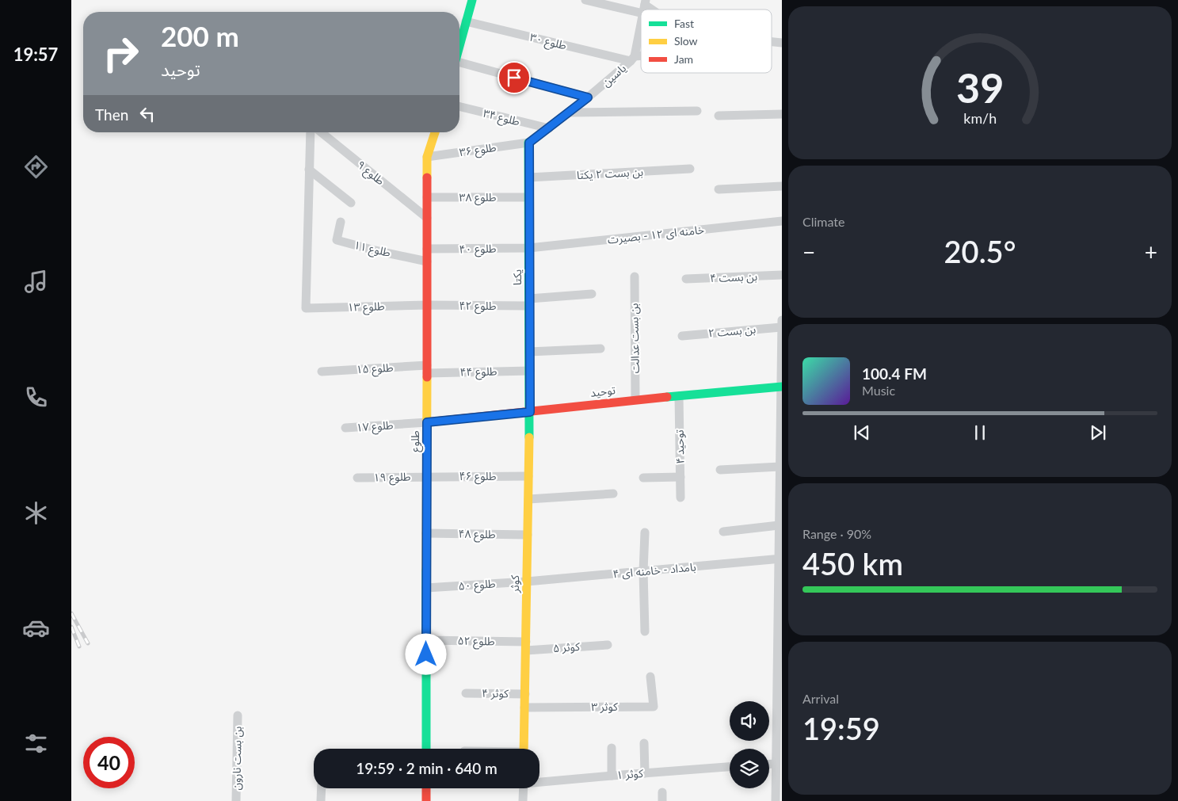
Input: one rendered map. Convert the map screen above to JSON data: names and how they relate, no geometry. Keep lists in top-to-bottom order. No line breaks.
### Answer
{"streets":{"street":["طلوع ۳۰","یاسین","طلوع ۳۴","طلوع ۳۶","طلوع ۹","بن بست ۲ یکتا","طلوع ۳۸","خامنه ای ۱۲ - بصیرت","طلوع ۱۱","طلوع ۴۰","یکتا","بن بست ۴","طلوع ۴۲","طلوع ۱۳","بن بست ۲","بن بست عدالت","طلوع ۱۵","طلوع ۴۴","توحید","طلوع ۱۷","طلوع","توحید ۴","طلوع ۴۶","طلوع ۱۹","طلوع ۴۸","بامداد - خامنه ای ۴","کوثر","طلوع ۵۰","طلوع ۵۲","کوثر ۵","کوثر ۴","کوثر ۳","بن بست نارون","کوثر ۱"]},"crossings":[["طلوع ۳۰","یاسین"],["یاسین","طلوع ۳۴"],["یاسین","طلوع ۳۶"],["یاسین","یکتا"],["طلوع ۳۶","یکتا"],["طلوع ۳۶","طلوع"],["طلوع ۹","طلوع"],["بن بست ۲ یکتا","یکتا"],["طلوع ۳۸","یکتا"],["طلوع ۳۸","طلوع"],["خامنه ای ۱۲ - بصیرت","طلوع ۴۰"],["خامنه ای ۱۲ - بصیرت","یکتا"],["طلوع ۱۱","طلوع"],["طلوع ۴۰","یکتا"],["طلوع ۴۰","طلوع"],["یکتا","طلوع ۴۲"],["یکتا","طلوع ۴۴"],["یکتا","توحید"],["یکتا","کوثر"],["طلوع ۴۲","طلوع ۱۳"],["طلوع ۴۲","طلوع"],["طلوع ۱۳","طلوع"],["بن بست عدالت","توحید"],["طلوع ۱۵","طلوع ۴۴"],["طلوع ۱۵","طلوع"],["طلوع ۴۴","طلوع"],["توحید","طلوع ۱۷"],["توحید","طلوع"],["توحید","توحید ۴"],["توحید","کوثر"],["طلوع ۱۷","طلوع"],["طلوع","طلوع ۴۶"],["طلوع","طلوع ۱۹"],["طلوع","طلوع ۴۸"],["طلوع","طلوع ۵۰"],["طلوع","طلوع ۵۲"],["طلوع ۴۶","طلوع ۱۹"],["طلوع ۴۶","کوثر"],["طلوع ۴۸","کوثر"],["بامداد - خامنه ای ۴","کوثر"],["بامداد - خامنه ای ۴","طلوع ۵۰"],["کوثر","طلوع ۵۰"],["کوثر","طلوع ۵۲"],["کوثر","کوثر ۵"],["کوثر","کوثر ۴"],["کوثر","کوثر ۳"],["طلوع ۵۲","کوثر ۵"]],"legend":["Fast","Slow","Jam"],"page":{"tabs":"19:57","turn":["200 m","توحید"],"then":"Then","tile":["Climate",["Range · 90%","450 km"],["Arrival","19:59"]],"heat":["−","20.5°","+"],"song":["100.4 FM","Music"],"limit":"40","trip":"19:59 · 2 min · 640 m","gauge":["39","km/h"]}}
